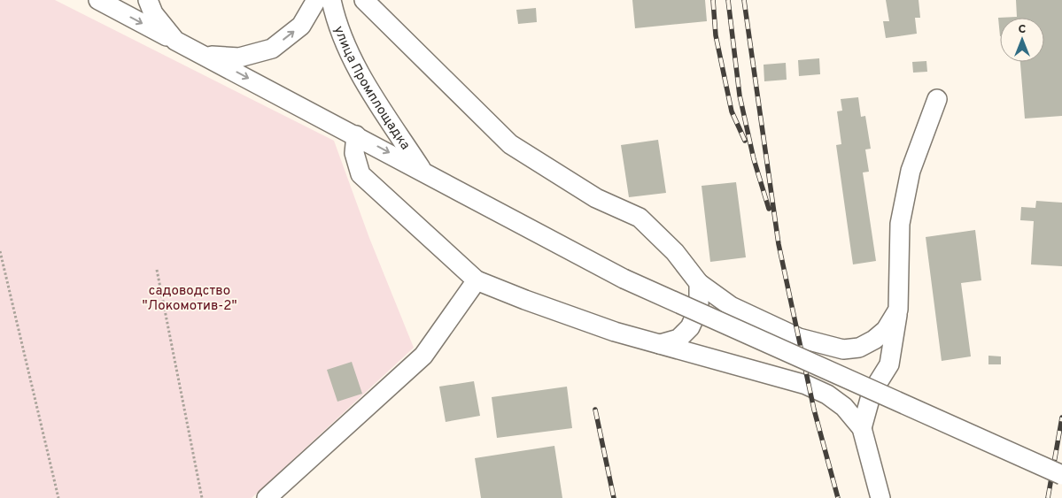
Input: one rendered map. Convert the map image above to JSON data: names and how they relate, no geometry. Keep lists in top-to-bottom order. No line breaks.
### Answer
{"streets":{"street":["улица Промплощадка"]},"parks":["садоводство \"Локомотив-2\""],"north":"top"}
